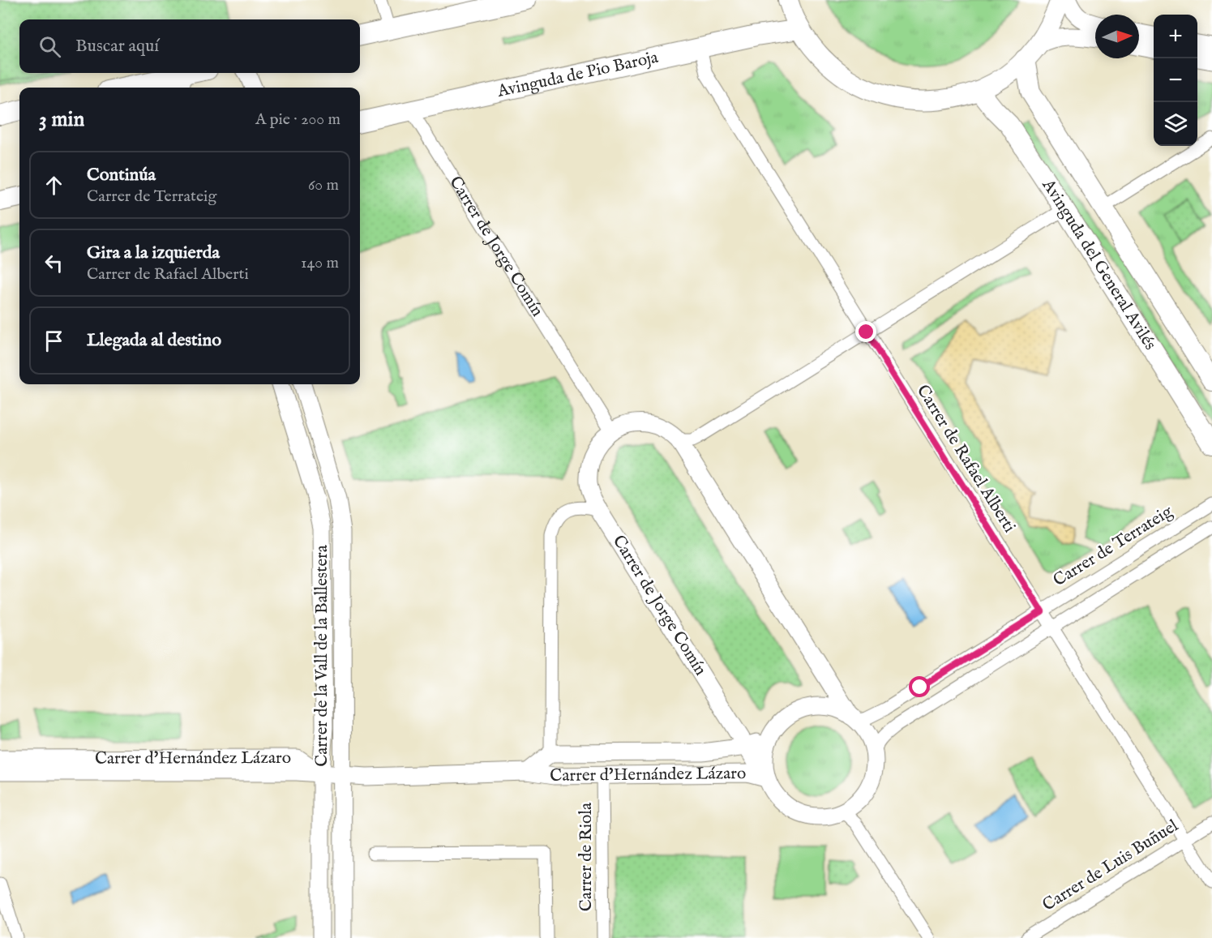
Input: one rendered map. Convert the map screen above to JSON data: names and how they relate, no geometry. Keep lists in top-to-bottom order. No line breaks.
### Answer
{"streets":{"main road":["Avinguda de Pio Baroja","Avinguda del General Avilés"],"street":["Carrer de Jorge Comín","Carrer de Rafael Alberti","Carrer de Terrateig","Carrer de la Vall de la Ballestera","Carrer d'Hernández Lázaro","Carrer de Riola","Carrer de Luis Buñuel"]},"crossings":[["Avinguda de Pio Baroja","Carrer de Jorge Comín"],["Avinguda de Pio Baroja","Carrer de Rafael Alberti"],["Carrer de Jorge Comín","Carrer de Terrateig"],["Carrer de Jorge Comín","Carrer d'Hernández Lázaro"],["Carrer de Rafael Alberti","Carrer de Terrateig"],["Carrer de Rafael Alberti","Carrer de Luis Buñuel"],["Carrer de Terrateig","Carrer d'Hernández Lázaro"],["Carrer de la Vall de la Ballestera","Carrer d'Hernández Lázaro"],["Carrer d'Hernández Lázaro","Carrer de Riola"]],"north":"right","page":{"map_buttons":["+","−"],"search":"Buscar aquí","heading":["3 min","A pie · 200 m"],"list":[["Continúa","Carrer de Terrateig","60 m"],["Gira a la izquierda","Carrer de Rafael Alberti","140 m"],"Llegada al destino"]}}
